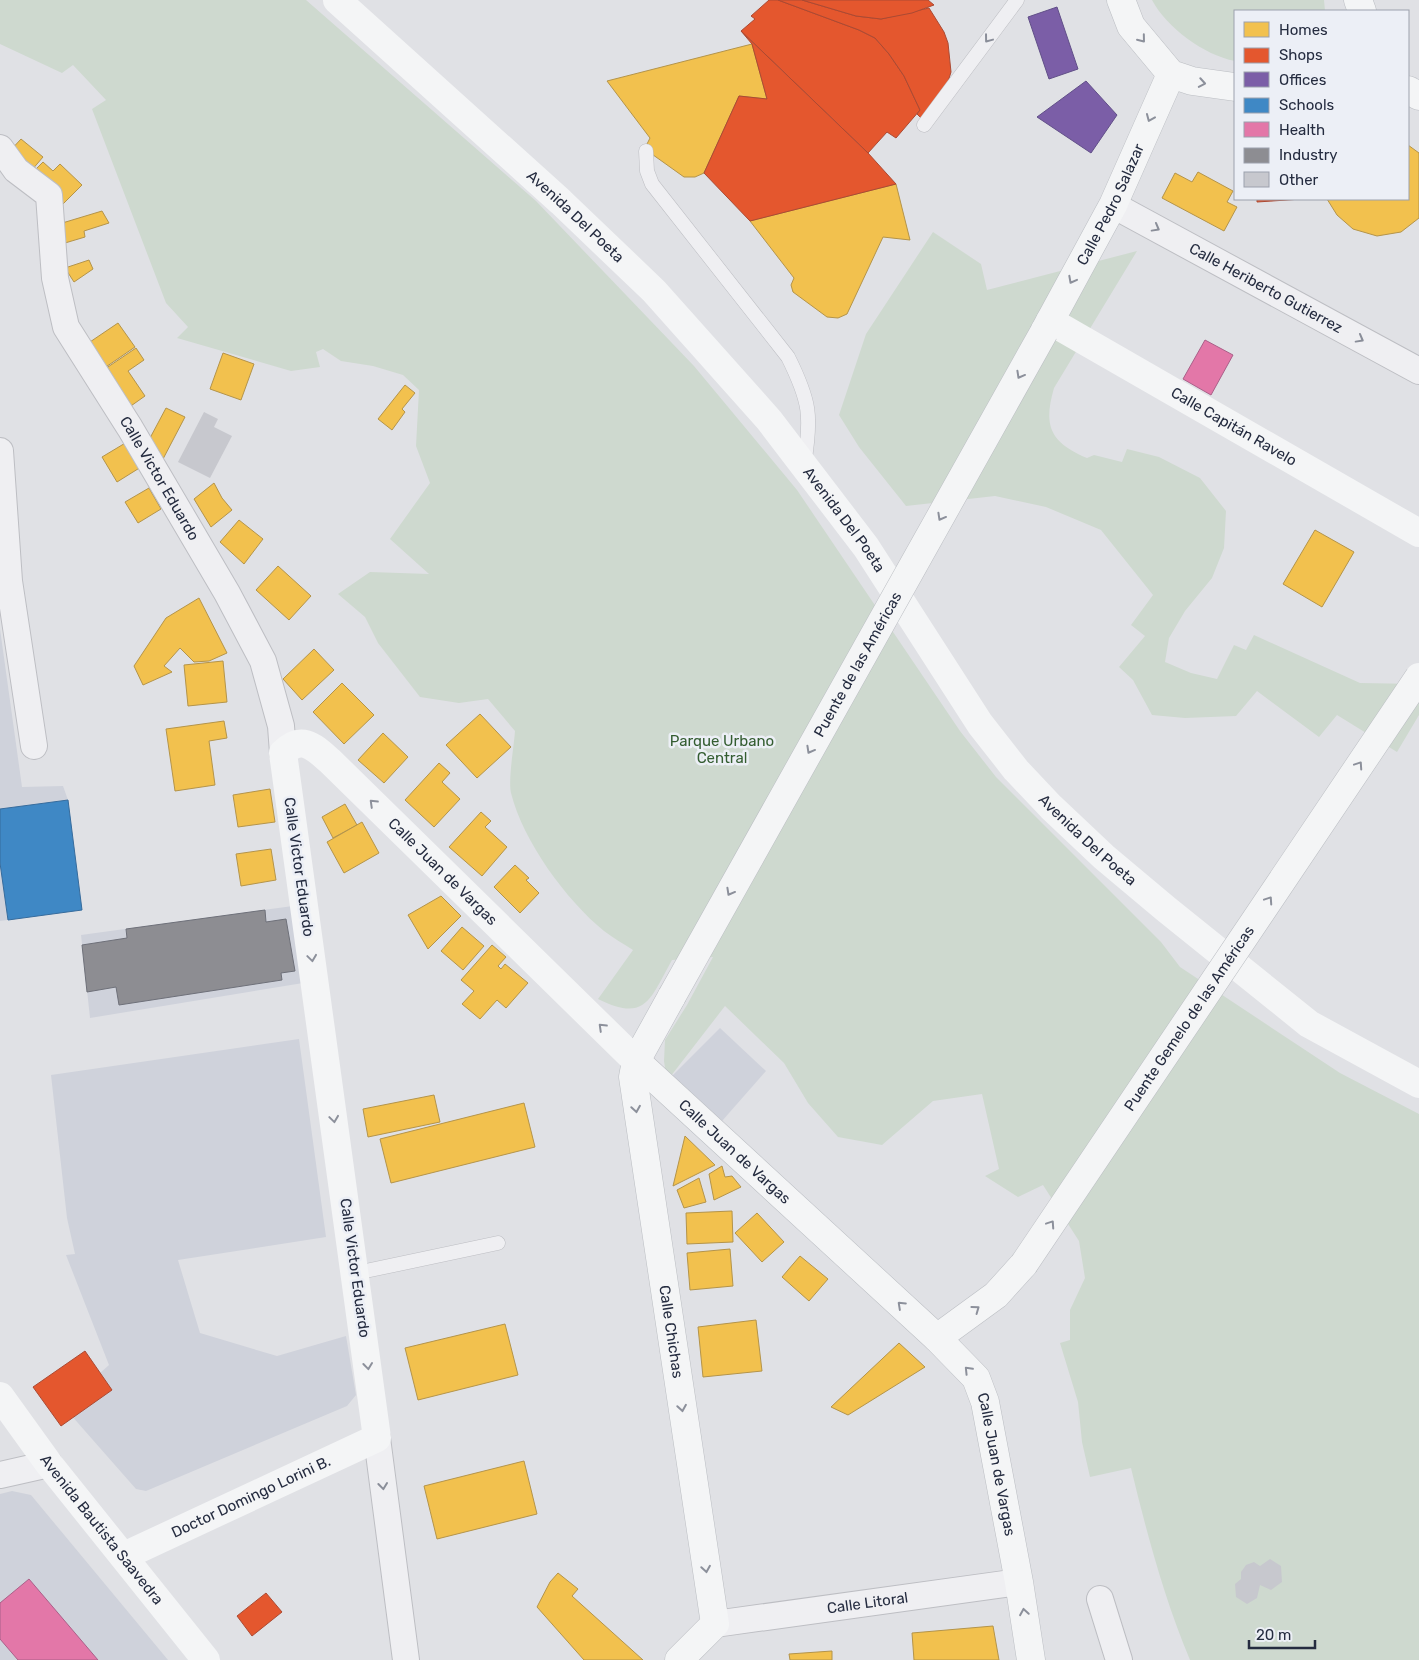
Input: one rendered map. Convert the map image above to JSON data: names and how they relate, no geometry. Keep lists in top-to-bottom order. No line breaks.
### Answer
{"streets":{"main road":["Calle Pedro Salazar","Avenida Del Poeta","Calle Capitán Ravelo","Calle Victor Eduardo","Puente de las Américas","Calle Juan de Vargas","Puente Gemelo de las Américas","Calle Chichas","Doctor Domingo Lorini B.","Avenida Bautista Saavedra"],"street":["Calle Heriberto Gutierrez","Calle Litoral"]},"crossings":[["Calle Pedro Salazar","Calle Heriberto Gutierrez"],["Calle Pedro Salazar","Calle Capitán Ravelo"],["Calle Pedro Salazar","Puente de las Américas"],["Calle Capitán Ravelo","Puente de las Américas"],["Calle Victor Eduardo","Calle Juan de Vargas"],["Calle Victor Eduardo","Doctor Domingo Lorini B."],["Puente de las Américas","Calle Chichas"],["Calle Juan de Vargas","Puente Gemelo de las Américas"],["Calle Juan de Vargas","Calle Chichas"],["Calle Juan de Vargas","Calle Litoral"],["Calle Chichas","Calle Litoral"],["Doctor Domingo Lorini B.","Avenida Bautista Saavedra"]],"one_way":["Calle Pedro Salazar","Calle Heriberto Gutierrez","Calle Victor Eduardo","Puente de las Américas","Calle Juan de Vargas","Puente Gemelo de las Américas","Calle Chichas"],"parks":["Parque Urbano Central"],"legend":["Homes","Shops","Offices","Schools","Health","Industry","Other"],"scale_bar":"20 m"}
